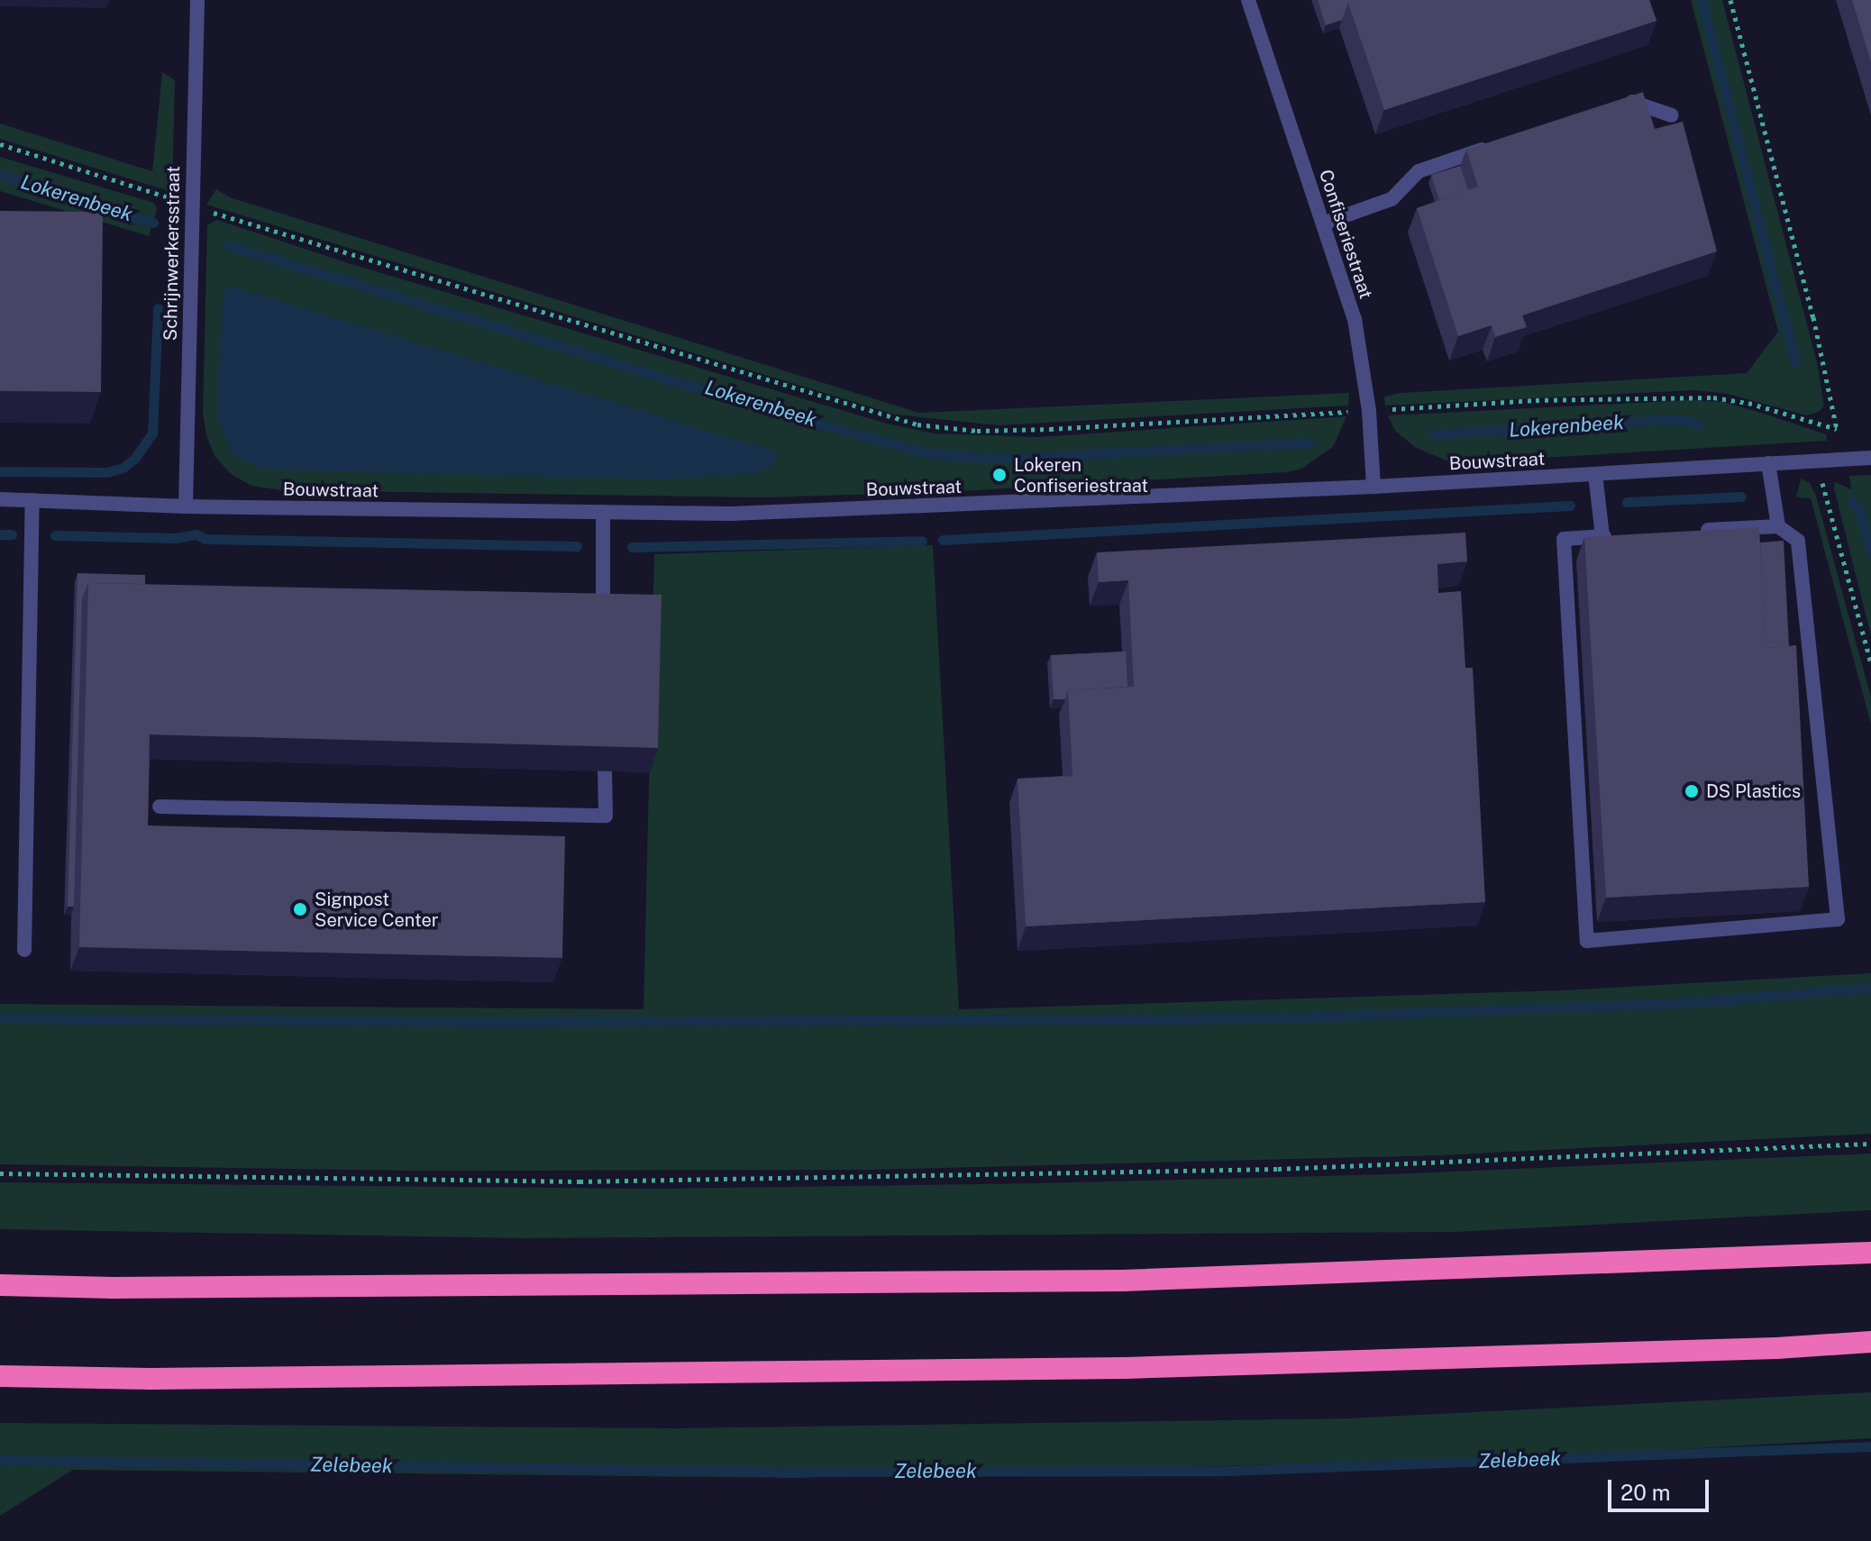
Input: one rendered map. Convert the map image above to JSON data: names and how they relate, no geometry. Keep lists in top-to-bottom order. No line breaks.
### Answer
{"streets":{"street":["Confiseriestraat","Schrijnwerkersstraat","Bouwstraat"]},"crossings":[["Confiseriestraat","Bouwstraat"],["Schrijnwerkersstraat","Bouwstraat"]],"water":["Lokerenbeek","Zelebeek"],"places":["Lokeren Confiseriestraat","DS Plastics","Signpost Service Center"],"scale_bar":"20 m"}
